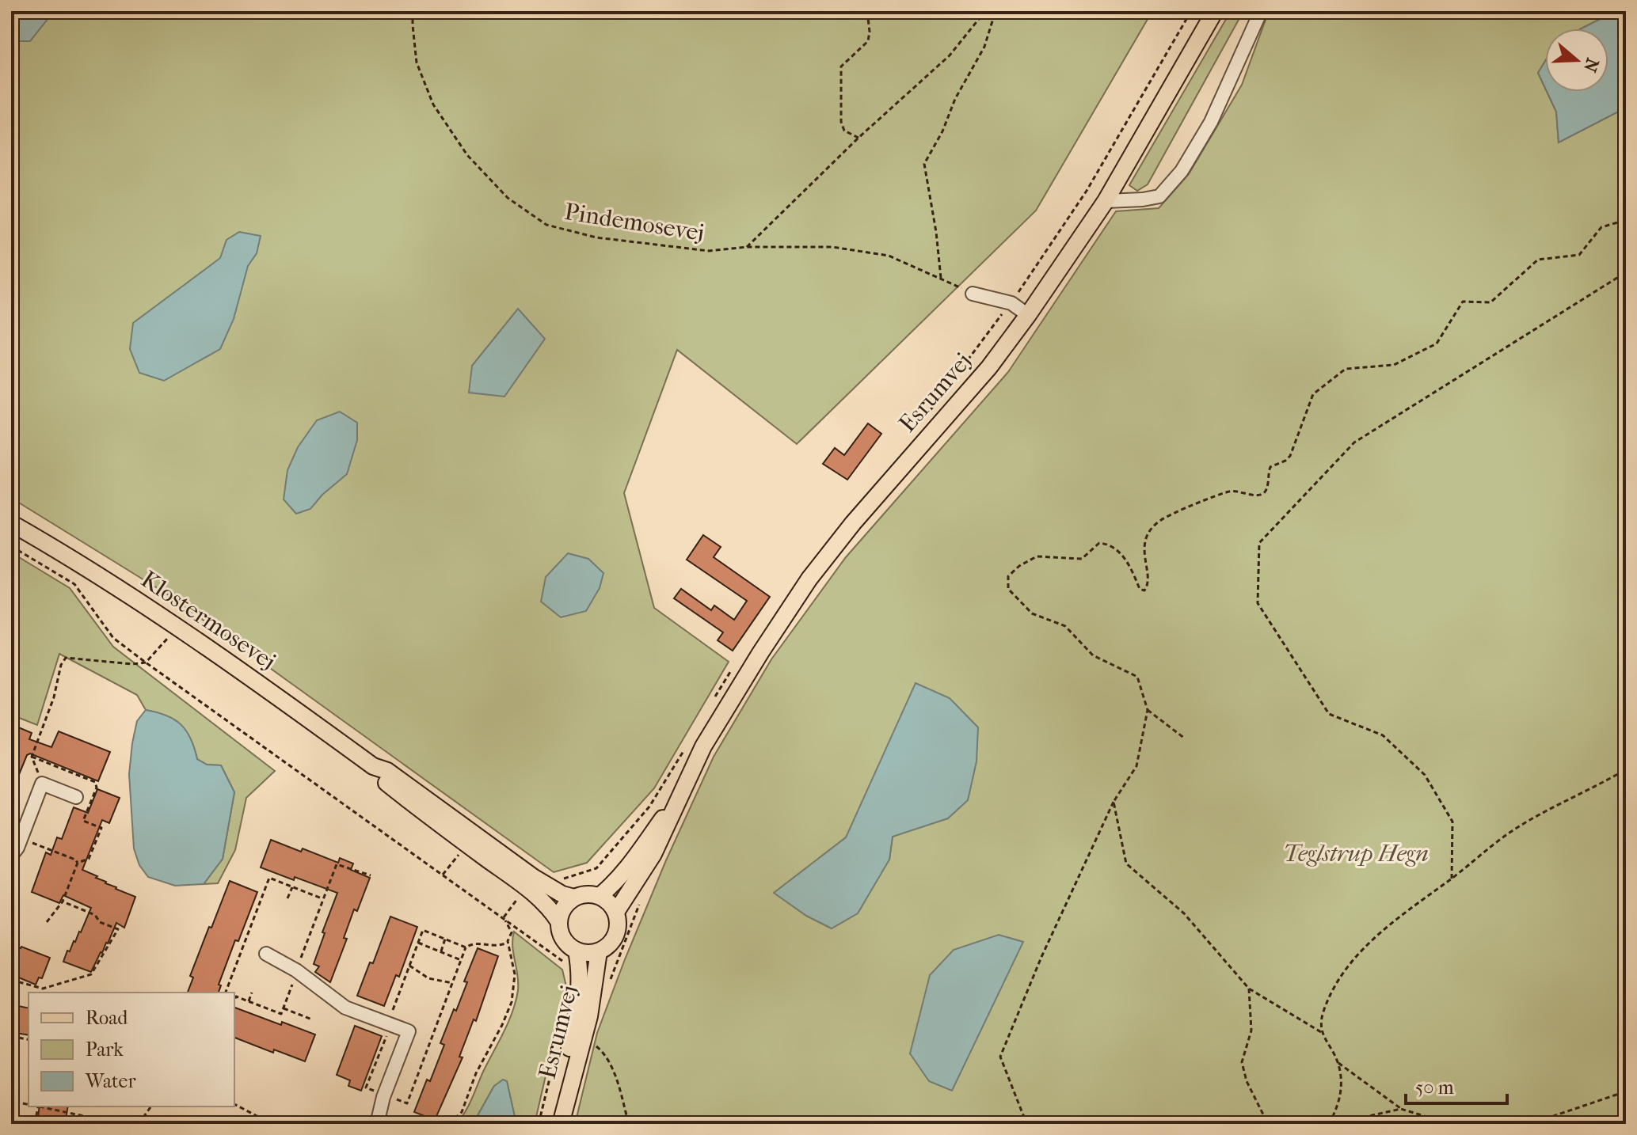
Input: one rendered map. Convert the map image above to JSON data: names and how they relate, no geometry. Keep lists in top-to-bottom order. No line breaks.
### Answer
{"streets":{"main road":["Esrumvej","Klostermosevej"],"path":["Pindemosevej"]},"crossings":[["Esrumvej","Klostermosevej"]],"parks":["Teglstrup Hegn"],"legend":["Road","Park","Water"],"scale_bar":"50 m","north":"right"}
